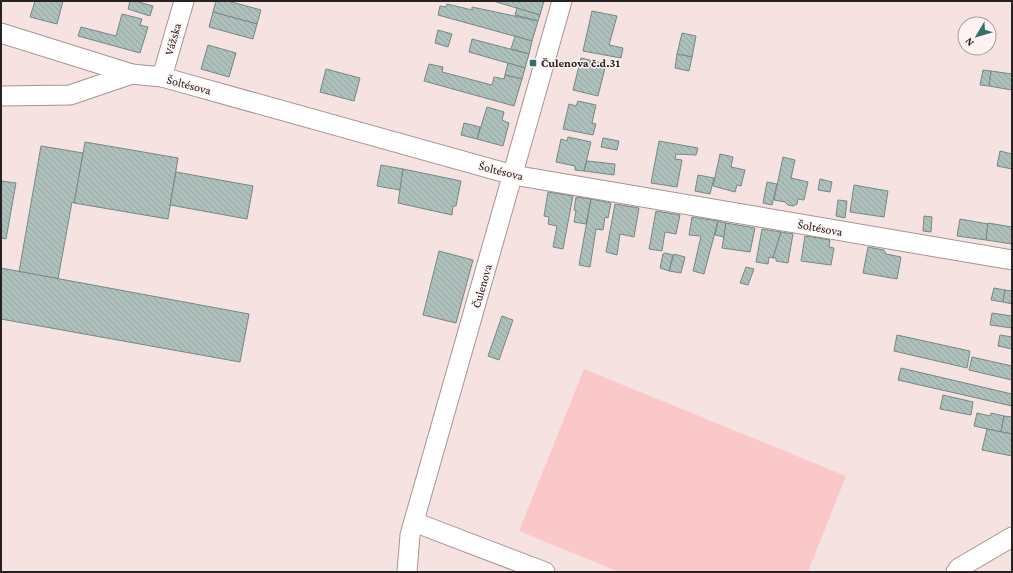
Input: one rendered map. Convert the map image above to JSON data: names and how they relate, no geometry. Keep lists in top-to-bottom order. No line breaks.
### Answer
{"streets":{"street":["Vážska","Šoltésova","Čulenova"]},"crossings":[["Vážska","Šoltésova"],["Šoltésova","Čulenova"]],"places":{"transit":["Čulenova č.d.31"]},"north":"bottom left"}
